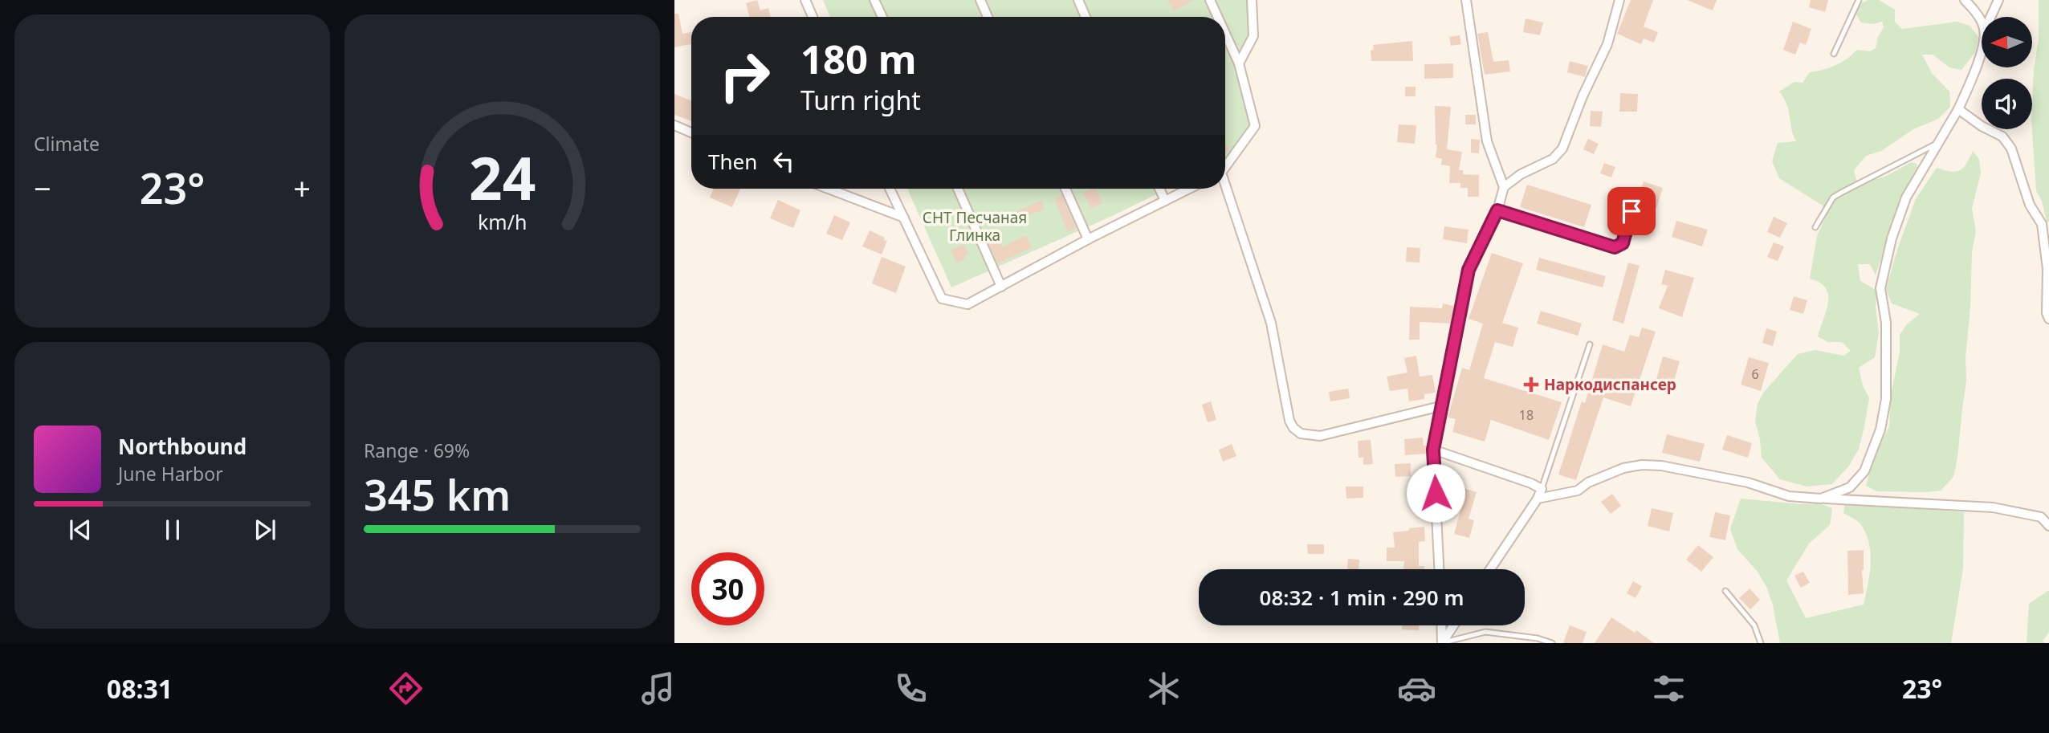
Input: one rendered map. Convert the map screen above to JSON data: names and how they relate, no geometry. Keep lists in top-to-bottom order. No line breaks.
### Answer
{"parks":["СНТ Песчаная Глинка"],"places":{"health":["Наркодиспансер"]},"house_numbers":["6","18"],"north":"left","page":{"tile":["Climate",["Range · 69%","345 km"]],"turn":["180 m","Turn right"],"then":"Then","heat":["−","23°","+"],"song":["Northbound","June Harbor"],"limit":"30","trip":"08:32 · 1 min · 290 m","tabs":["08:31","23°"],"gauge":["24","km/h"]}}
